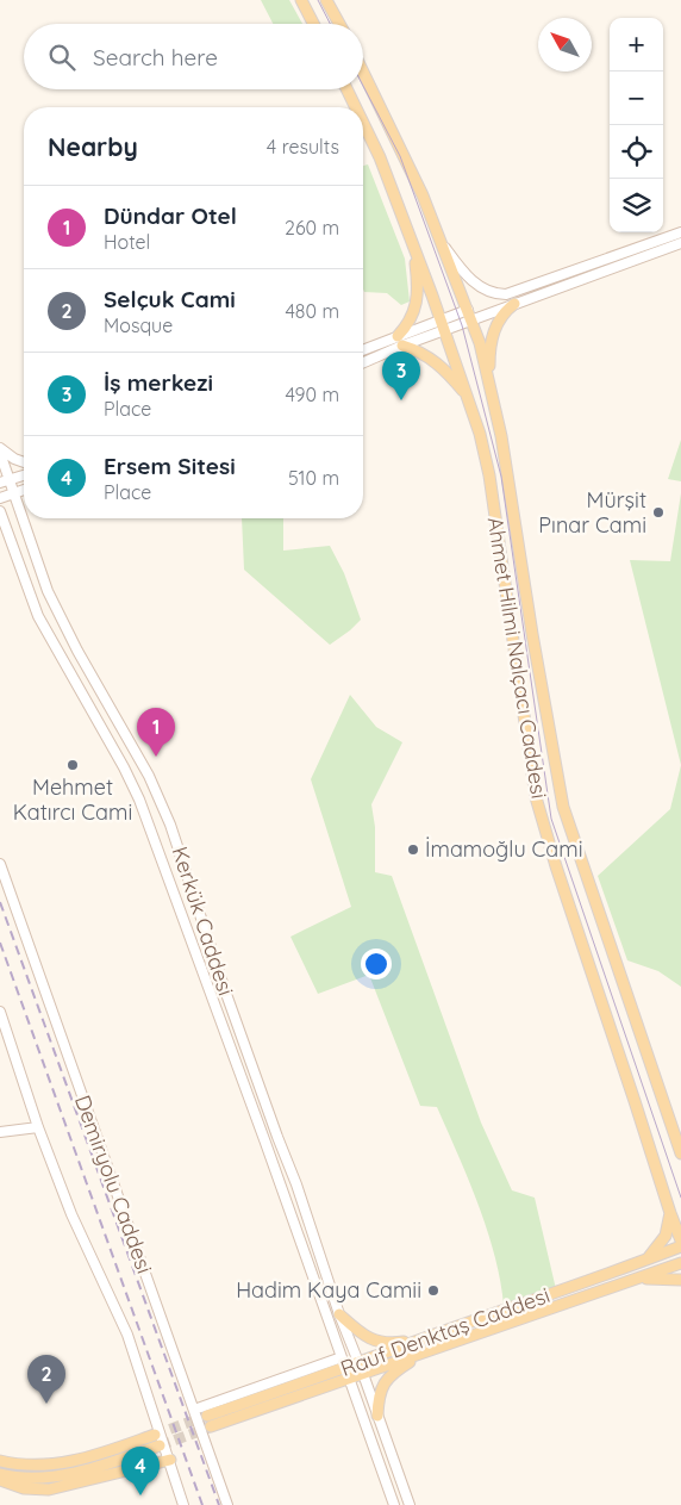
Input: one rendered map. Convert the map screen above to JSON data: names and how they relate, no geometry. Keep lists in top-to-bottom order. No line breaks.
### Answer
{"streets":{"main road":["Ahmet Hilmi Nalçacı Caddesi","Rauf Denktaş Caddesi"],"street":["Kerkük Caddesi","Demiryolu Caddesi"]},"crossings":[["Kerkük Caddesi","Rauf Denktaş Caddesi"]],"places":["Mürşit Pınar Cami","Mehmet Katırcı Cami","İmamoğlu Cami","Hadim Kaya Camii"],"north":"top left","page":{"map_buttons":["+","−"],"search":"Search here","heading":["Nearby","4 results"],"list":[{"mark":"1","name":"Dündar Otel","note":"Hotel","value":"260 m"},{"mark":"2","name":"Selçuk Cami","note":"Mosque","value":"480 m"},{"mark":"3","name":"İş merkezi","note":"Place","value":"490 m"},{"mark":"4","name":"Ersem Sitesi","note":"Place","value":"510 m"}],"pins":["3","1","2","4"]}}
